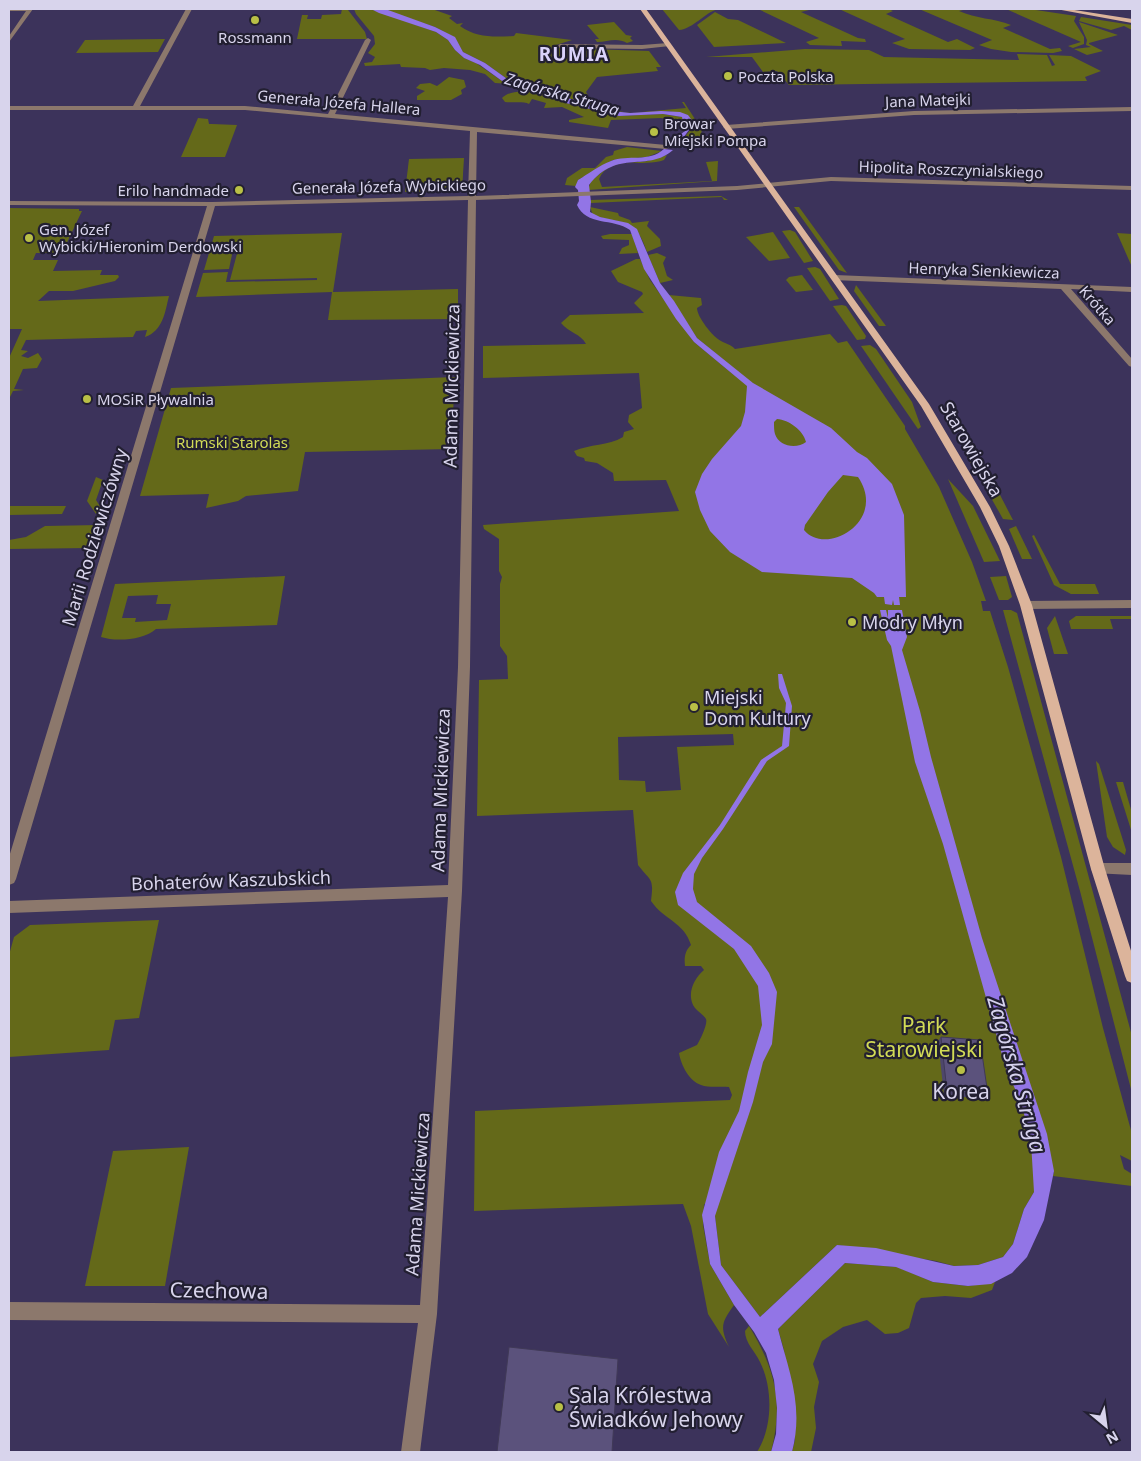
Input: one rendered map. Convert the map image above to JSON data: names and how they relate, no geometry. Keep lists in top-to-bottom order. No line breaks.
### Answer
{"streets":{"main road":["Starowiejska"],"street":["Jana Matejki","Generała Józefa Hallera","Hipolita Roszczynialskiego","Generała Józefa Wybickiego","Henryka Sienkiewicza","Krótka","Adama Mickiewicza","Marii Rodziewiczówny","Bohaterów Kaszubskich","Czechowa"]},"crossings":[["Jana Matejki","Starowiejska"],["Generała Józefa Hallera","Adama Mickiewicza"],["Hipolita Roszczynialskiego","Generała Józefa Wybickiego"],["Hipolita Roszczynialskiego","Starowiejska"],["Generała Józefa Wybickiego","Adama Mickiewicza"],["Generała Józefa Wybickiego","Starowiejska"],["Generała Józefa Wybickiego","Marii Rodziewiczówny"],["Henryka Sienkiewicza","Krótka"],["Henryka Sienkiewicza","Starowiejska"],["Adama Mickiewicza","Bohaterów Kaszubskich"],["Adama Mickiewicza","Czechowa"]],"districts":["RUMIA"],"water":["Zagórska Struga"],"parks":["Rumski Starolas","Park Starowiejski"],"places":["Rossmann","Poczta Polska","Browar Miejski Pompa","Erilo handmade","Gen. Józef Wybicki/Hieronim Derdowski","MOSiR Pływalnia","Modry Młyn","Miejski Dom Kultury","Korea","Sala Królestwa Świadków Jehowy"],"north":"bottom right"}
